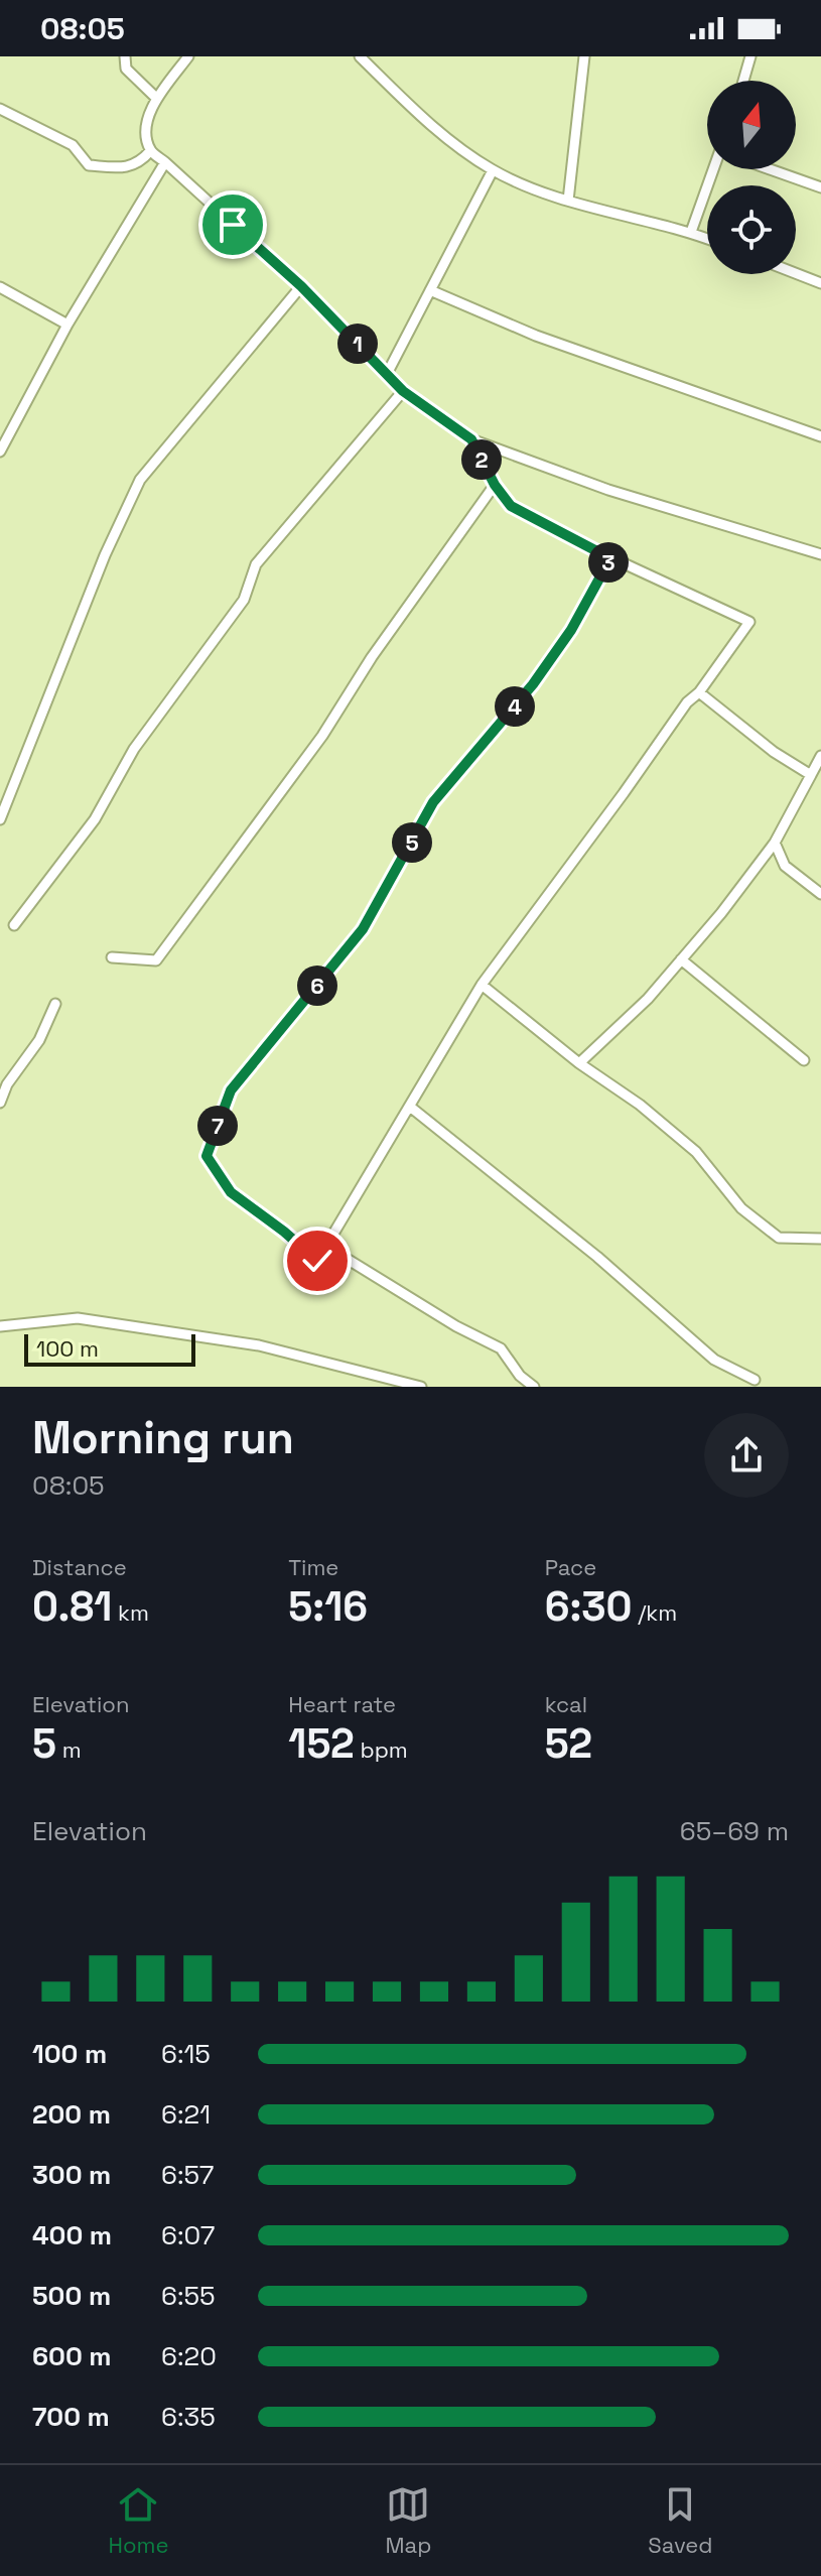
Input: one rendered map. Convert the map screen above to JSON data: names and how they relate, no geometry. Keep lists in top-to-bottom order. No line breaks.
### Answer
{"scale_bar":"100 m","north":"top","page":{"status":"08:05","pins":["1","2","3","4","5","6","7"],"scale":"100 m","heading":["Morning run","08:05"],"stats":[["Distance","0.81 km"],["Time","5:16"],["Pace","6:30 /km"],["Elevation","5 m"],["Heart rate","152 bpm"],["kcal","52"]],"chart":["Elevation","65–69 m"],"list":[{"name":"100 m","note":"6:15"},{"name":"200 m","note":"6:21"},{"name":"300 m","note":"6:57"},{"name":"400 m","note":"6:07"},{"name":"500 m","note":"6:55"},{"name":"600 m","note":"6:20"},{"name":"700 m","note":"6:35"}],"tabs":["Home","Map","Saved"]}}
